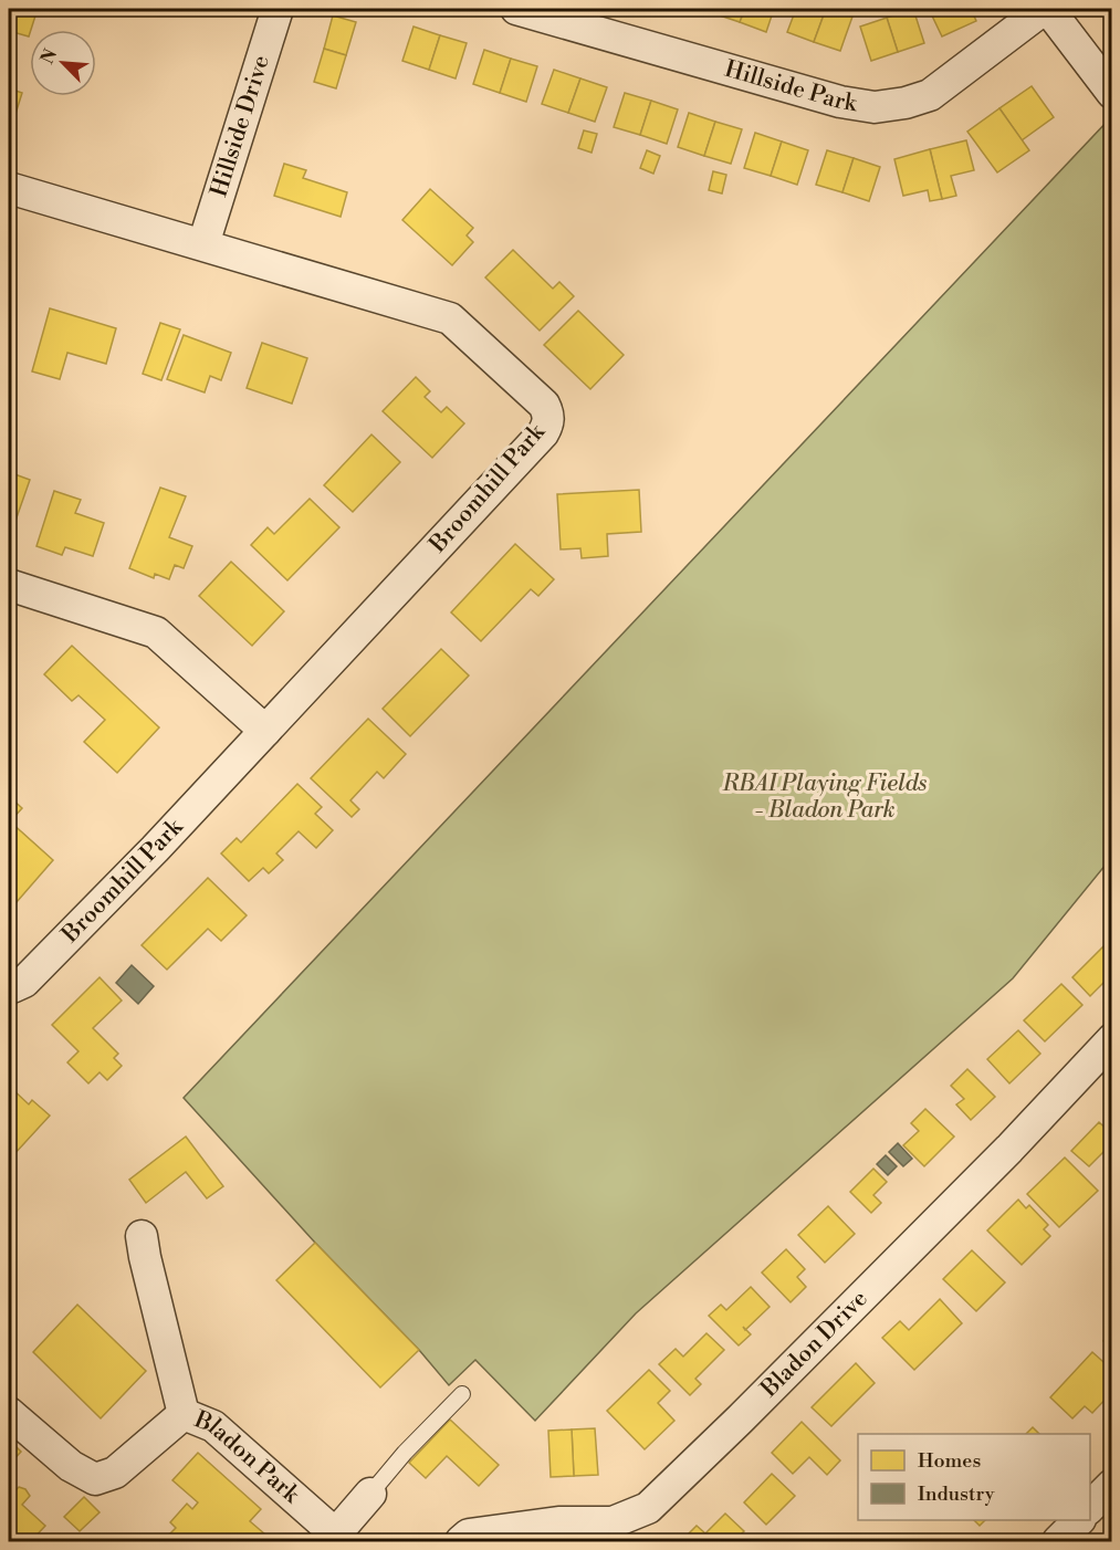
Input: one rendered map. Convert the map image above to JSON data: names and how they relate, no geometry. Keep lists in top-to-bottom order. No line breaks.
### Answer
{"streets":{"street":["Hillside Park","Hillside Drive","Broomhill Park","Bladon Drive","Bladon Park"]},"crossings":[["Hillside Drive","Broomhill Park"]],"parks":["RBAI Playing Fields - Bladon Park"],"legend":["Homes","Industry"],"north":"top left"}
